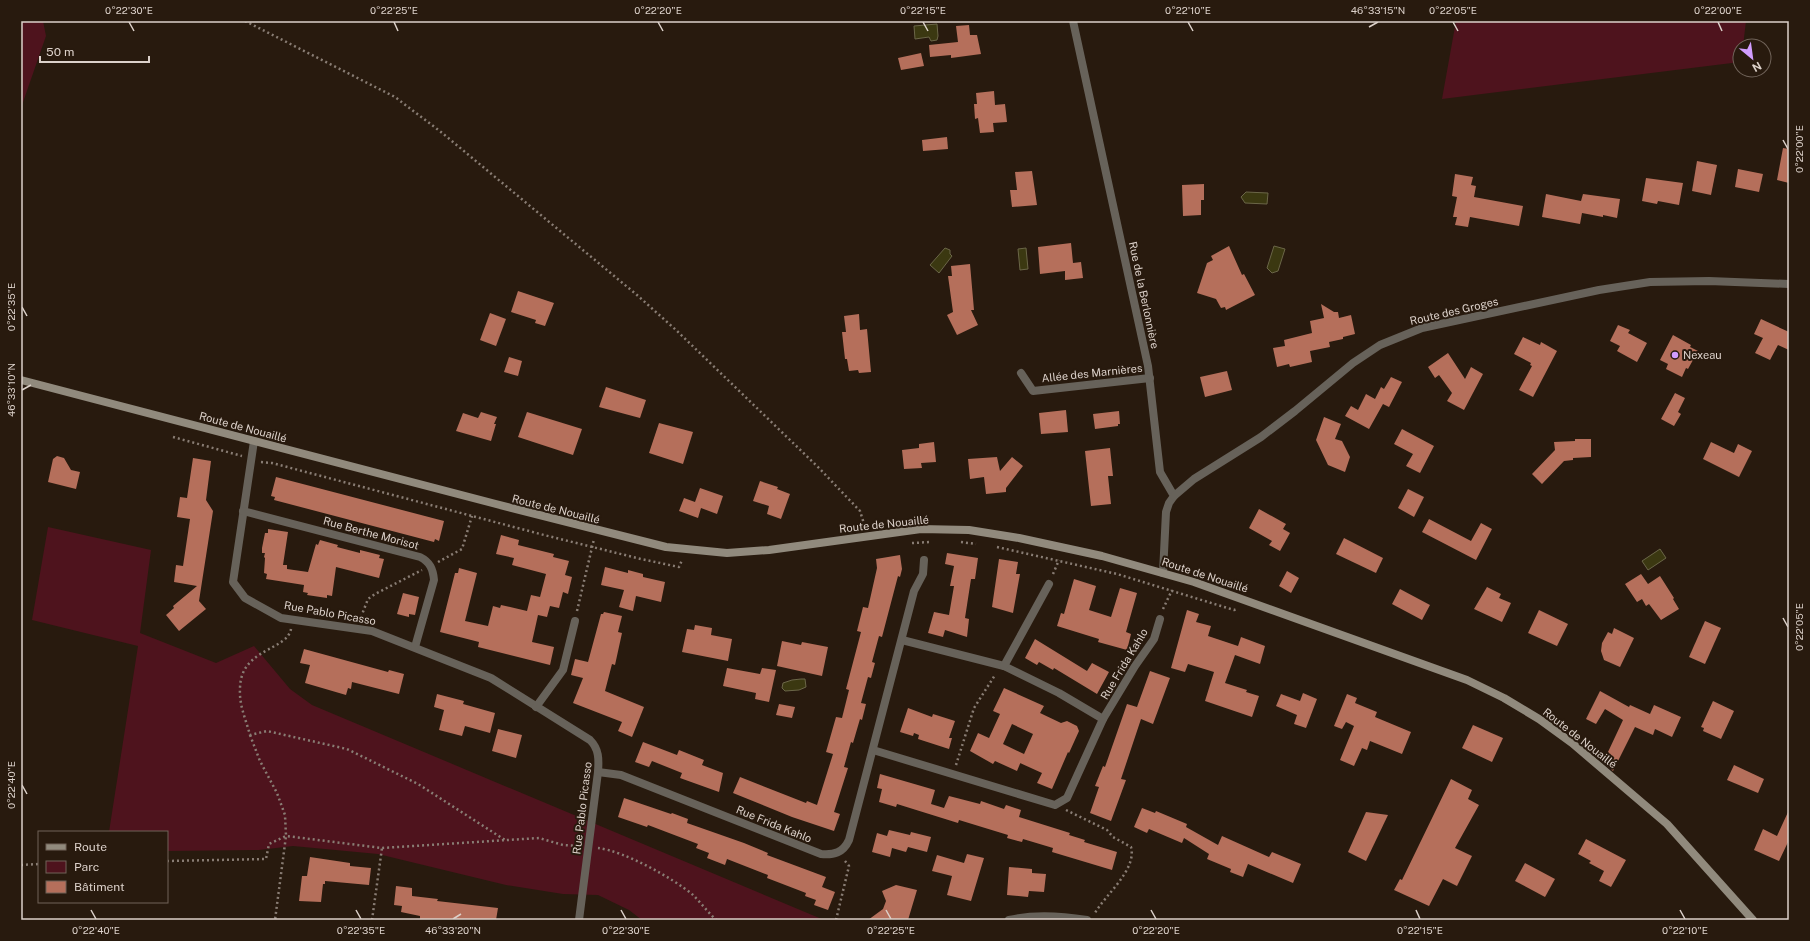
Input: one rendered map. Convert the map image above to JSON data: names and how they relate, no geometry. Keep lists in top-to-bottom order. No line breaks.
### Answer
{"streets":{"street":["Rue de la Berlonnière","Route des Groges","Allée des Marnières","Route de Nouaillé","Rue Berthe Morisot","Rue Pablo Picasso","Rue Frida Kahlo"]},"crossings":[["Rue de la Berlonnière","Route des Groges"],["Rue de la Berlonnière","Allée des Marnières"],["Route de Nouaillé","Rue Pablo Picasso"],["Rue Berthe Morisot","Rue Pablo Picasso"],["Rue Pablo Picasso","Rue Frida Kahlo"]],"places":["Nexeau"],"legend":["Route","Parc","Bâtiment"],"scale_bar":"50 m","north":"bottom right","coordinates":["0°22'30\"E","0°22'25\"E","0°22'20\"E","0°22'15\"E","0°22'10\"E","46°33'15\"N","0°22'05\"E","0°22'00\"E","0°22'35\"E","46°33'10\"N","0°22'40\"E","46°33'20\"N"]}
